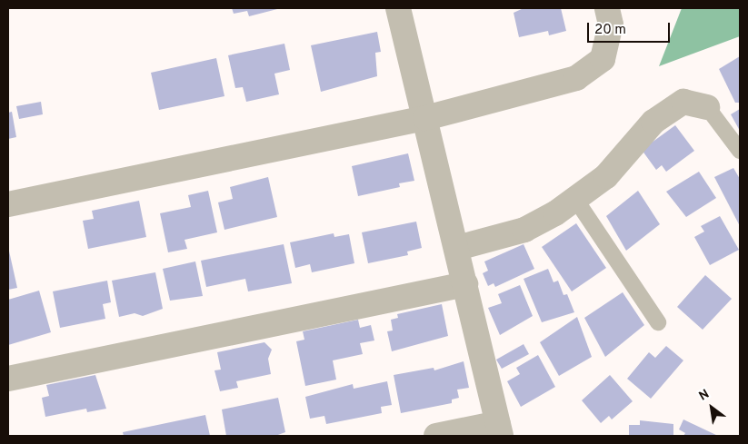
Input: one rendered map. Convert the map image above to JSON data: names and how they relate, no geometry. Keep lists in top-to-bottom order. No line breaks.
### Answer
{"scale_bar":"20 m","north":"top left"}
